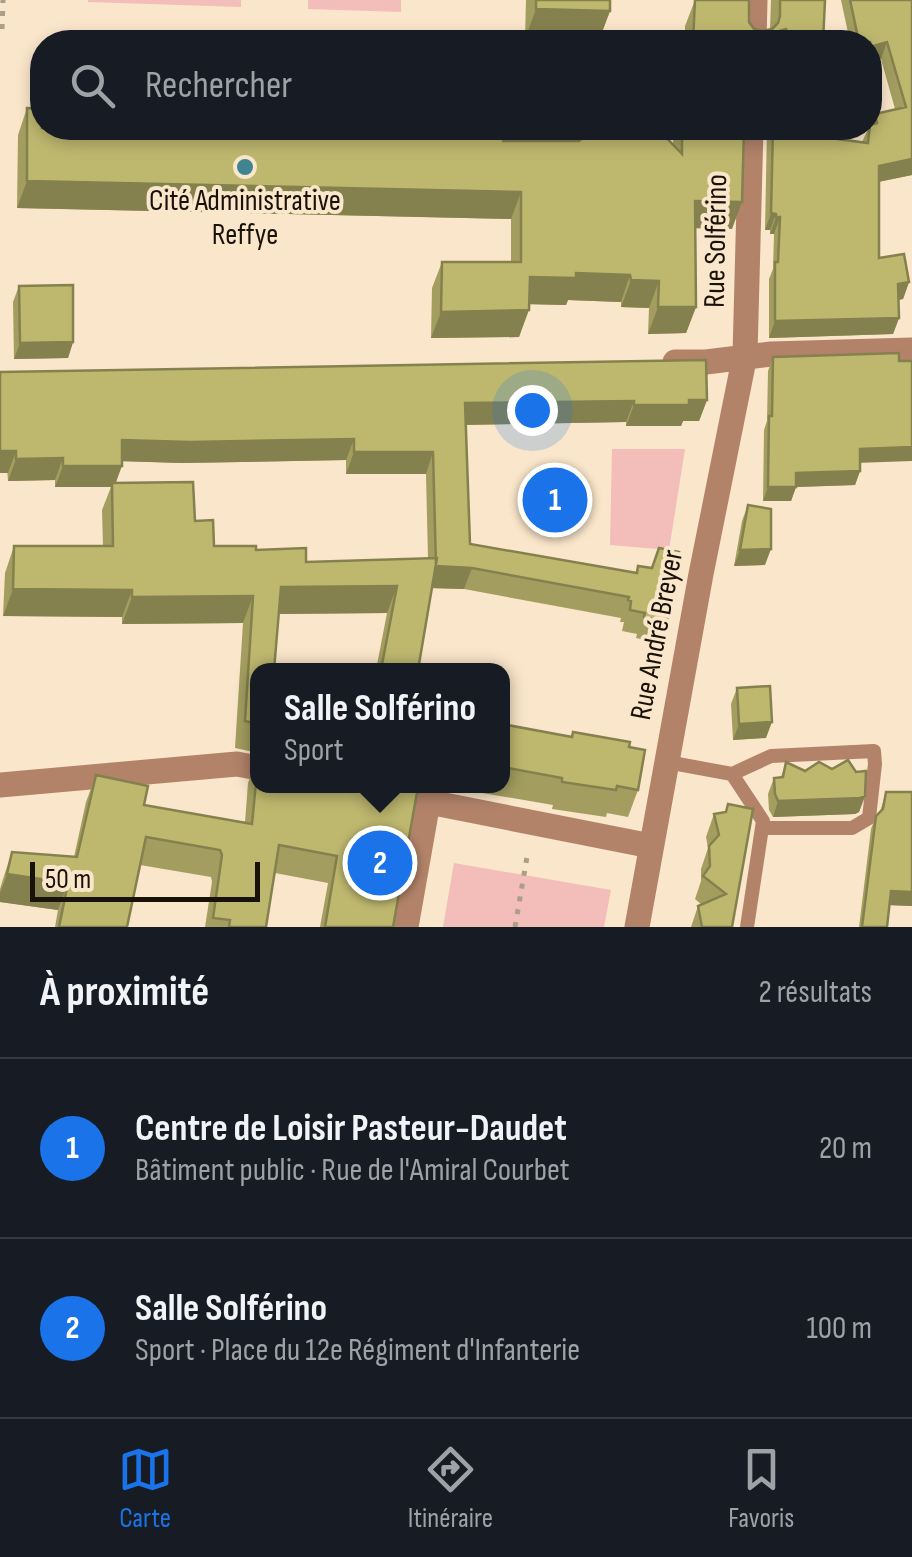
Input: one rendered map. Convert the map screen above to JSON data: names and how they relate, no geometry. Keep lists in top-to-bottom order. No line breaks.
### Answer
{"streets":{"street":["Rue Solférino","Rue André Breyer"]},"crossings":[["Rue Solférino","Rue André Breyer"]],"places":["Cité Administrative Reffye"],"scale_bar":"50 m","page":{"search":"Rechercher","pins":["1","2"],"popup":["Salle Solférino","Sport"],"scale":"50 m","heading":["À proximité","2 résultats"],"list":[{"mark":"1","name":"Centre de Loisir Pasteur-Daudet","note":"Bâtiment public · Rue de l'Amiral Courbet","value":"20 m"},{"mark":"2","name":"Salle Solférino","note":"Sport · Place du 12e Régiment d'Infanterie","value":"100 m"}],"nav":["Carte","Itinéraire","Favoris"]}}
